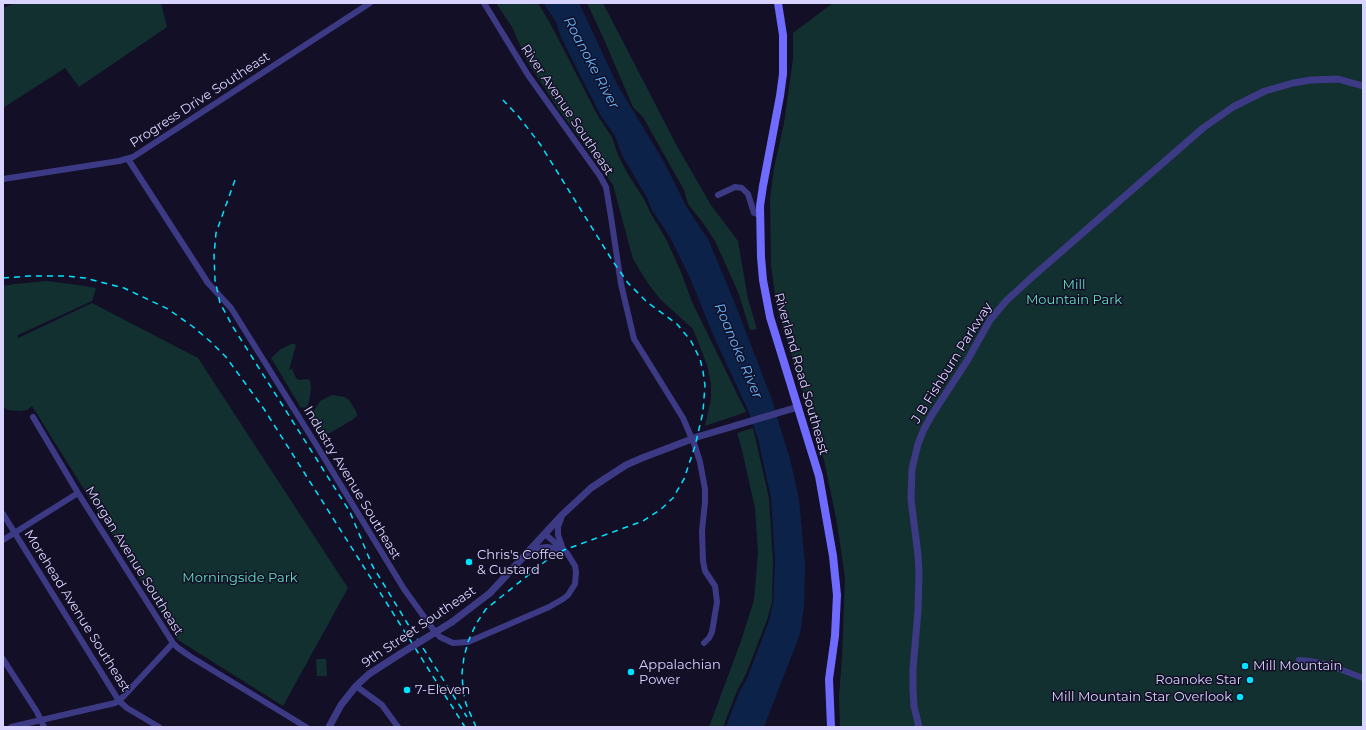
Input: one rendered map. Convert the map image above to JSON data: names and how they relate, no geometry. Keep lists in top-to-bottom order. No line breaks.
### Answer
{"streets":{"main road":["Riverland Road Southeast"],"street":["Progress Drive Southeast","River Avenue Southeast","J B Fishburn Parkway","Industry Avenue Southeast","Morgan Avenue Southeast","Morehead Avenue Southeast","9th Street Southeast"]},"crossings":[["Progress Drive Southeast","Industry Avenue Southeast"],["River Avenue Southeast","9th Street Southeast"],["Riverland Road Southeast","9th Street Southeast"],["Industry Avenue Southeast","9th Street Southeast"]],"water":["Roanoke River"],"parks":["Mill Mountain Park","Morningside Park"],"places":["Chris's Coffee & Custard","Mill Mountain","Appalachian Power","Roanoke Star","7-Eleven","Mill Mountain Star Overlook"]}
